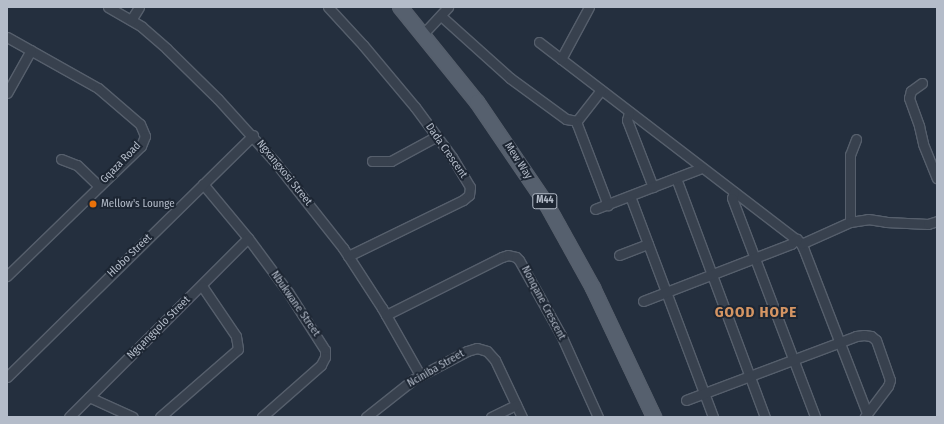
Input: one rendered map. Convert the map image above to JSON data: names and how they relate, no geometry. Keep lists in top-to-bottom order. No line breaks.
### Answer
{"streets":{"main road":["Mew Way","M44"],"street":["Dada Crescent","Gqaza Road","Ngxangxosi Street","Hlobo Street","Nonqane Crescent","Nbukwane Street","Ngqangqolo Street","Nciniba Street"]},"crossings":[["Dada Crescent","Ngxangxosi Street"],["Ngxangxosi Street","Hlobo Street"],["Ngxangxosi Street","Nonqane Crescent"],["Ngxangxosi Street","Nciniba Street"],["Hlobo Street","Nbukwane Street"],["Nbukwane Street","Ngqangqolo Street"]],"districts":["GOOD HOPE"],"places":["Mellow's Lounge"]}
